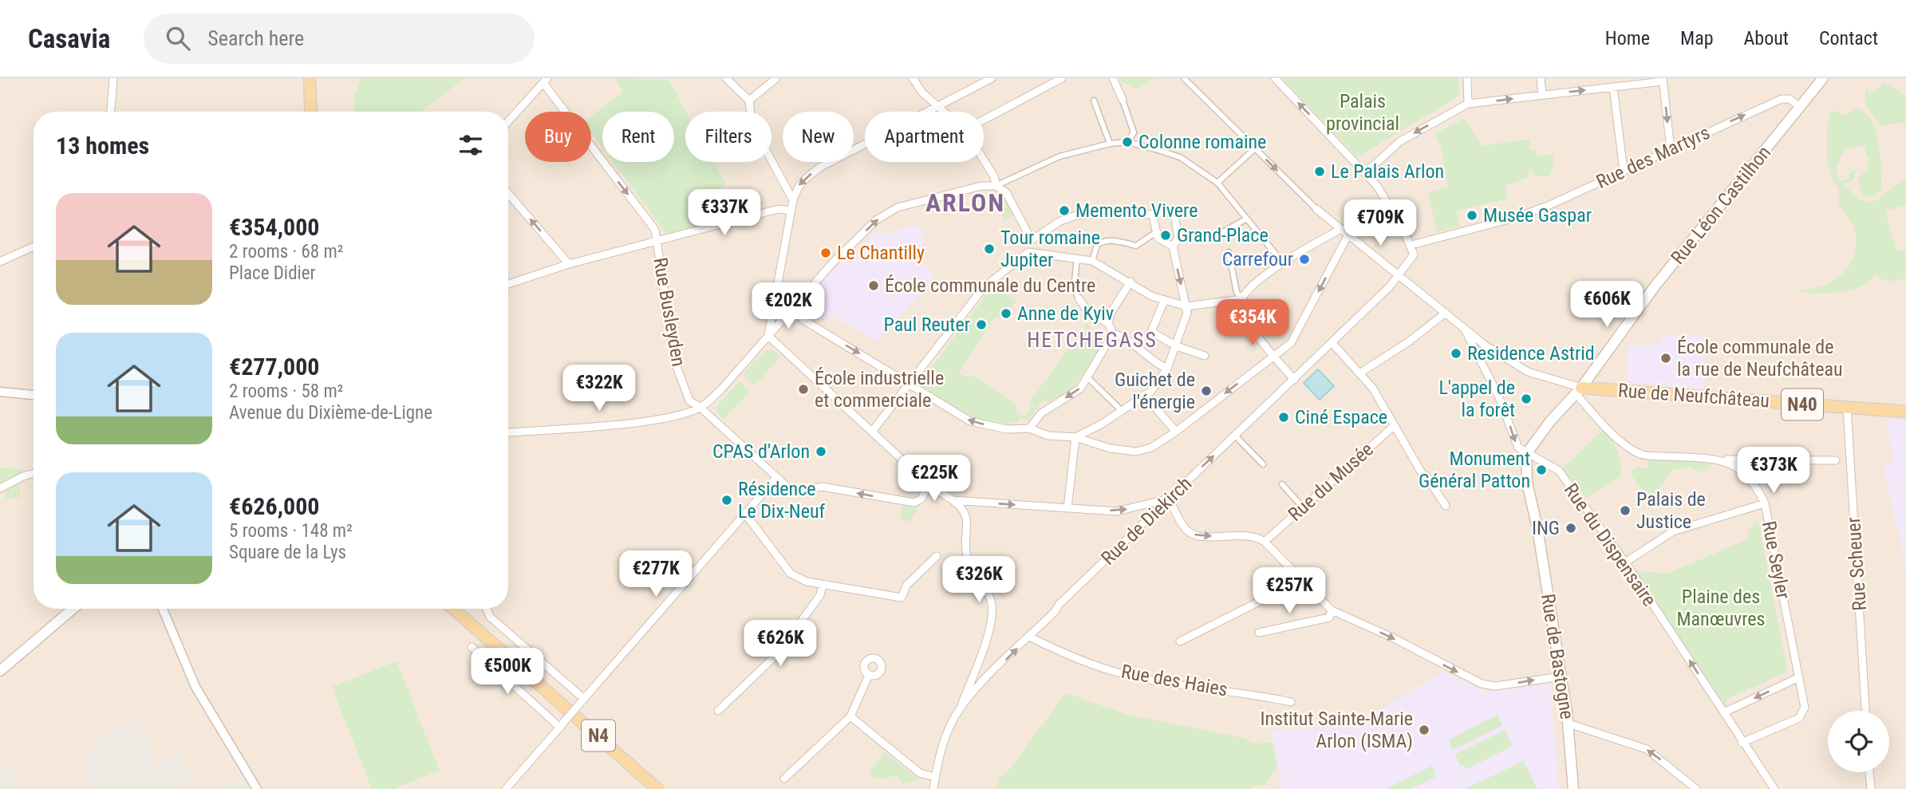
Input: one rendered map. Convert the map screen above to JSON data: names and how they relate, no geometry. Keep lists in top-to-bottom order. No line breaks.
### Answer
{"streets":{"main road":["Rue Léon Castilhon","Rue de Neufchâteau","N40","Rue de Bastogne","N4"],"street":["Rue des Martyrs","Rue Busleyden","Rue du Musée","Rue de Diekirch","Rue du Dispensaire","Rue Seyler","Rue Scheuer","Rue des Haies"]},"crossings":[["Rue des Martyrs","Rue Léon Castilhon"],["Rue Léon Castilhon","Rue de Neufchâteau"],["Rue Léon Castilhon","Rue du Dispensaire"],["Rue Léon Castilhon","Rue Seyler"],["Rue Léon Castilhon","Rue de Bastogne"],["Rue de Neufchâteau","Rue Seyler"],["Rue de Neufchâteau","Rue Scheuer"],["Rue de Diekirch","Rue des Haies"],["Rue du Dispensaire","Rue Seyler"],["Rue du Dispensaire","Rue de Bastogne"],["Rue Seyler","Rue Scheuer"]],"one_way":["Rue du Dispensaire"],"districts":["ARLON","HETCHEGASS"],"parks":["Palais provincial","Plaine des Manœuvres"],"places":["Colonne romaine","Le Palais Arlon","Memento Vivere","Musée Gaspar","Grand-Place","Tour romaine Jupiter","Le Chantilly","Carrefour","École communale du Centre","Anne de Kyiv","Paul Reuter","Residence Astrid","École communale de la rue de Neufchâteau","École industrielle et commerciale","Guichet de l'énergie","L'appel de la forêt","Ciné Espace","CPAS d'Arlon","Monument Général Patton","Résidence Le Dix-Neuf","Palais de Justice","ING","Institut Sainte-Marie Arlon (ISMA)"],"page":{"header":"Casavia","search":"Search here","nav":["Home","Map","About","Contact"],"chip":["Buy","Rent","Filters","New","Apartment"],"heading":"13 homes","list":[{"name":"€354,000","note":"2 rooms · 68 m² · Place Didier"},{"name":"€277,000","note":"2 rooms · 58 m² · Avenue du Dixième-de-Ligne"},{"name":"€626,000","note":"5 rooms · 148 m² · Square de la Lys"}],"price":["€337K","€709K","€606K","€202K","€354K","€322K","€373K","€225K","€277K","€326K","€257K","€626K","€500K"]}}
